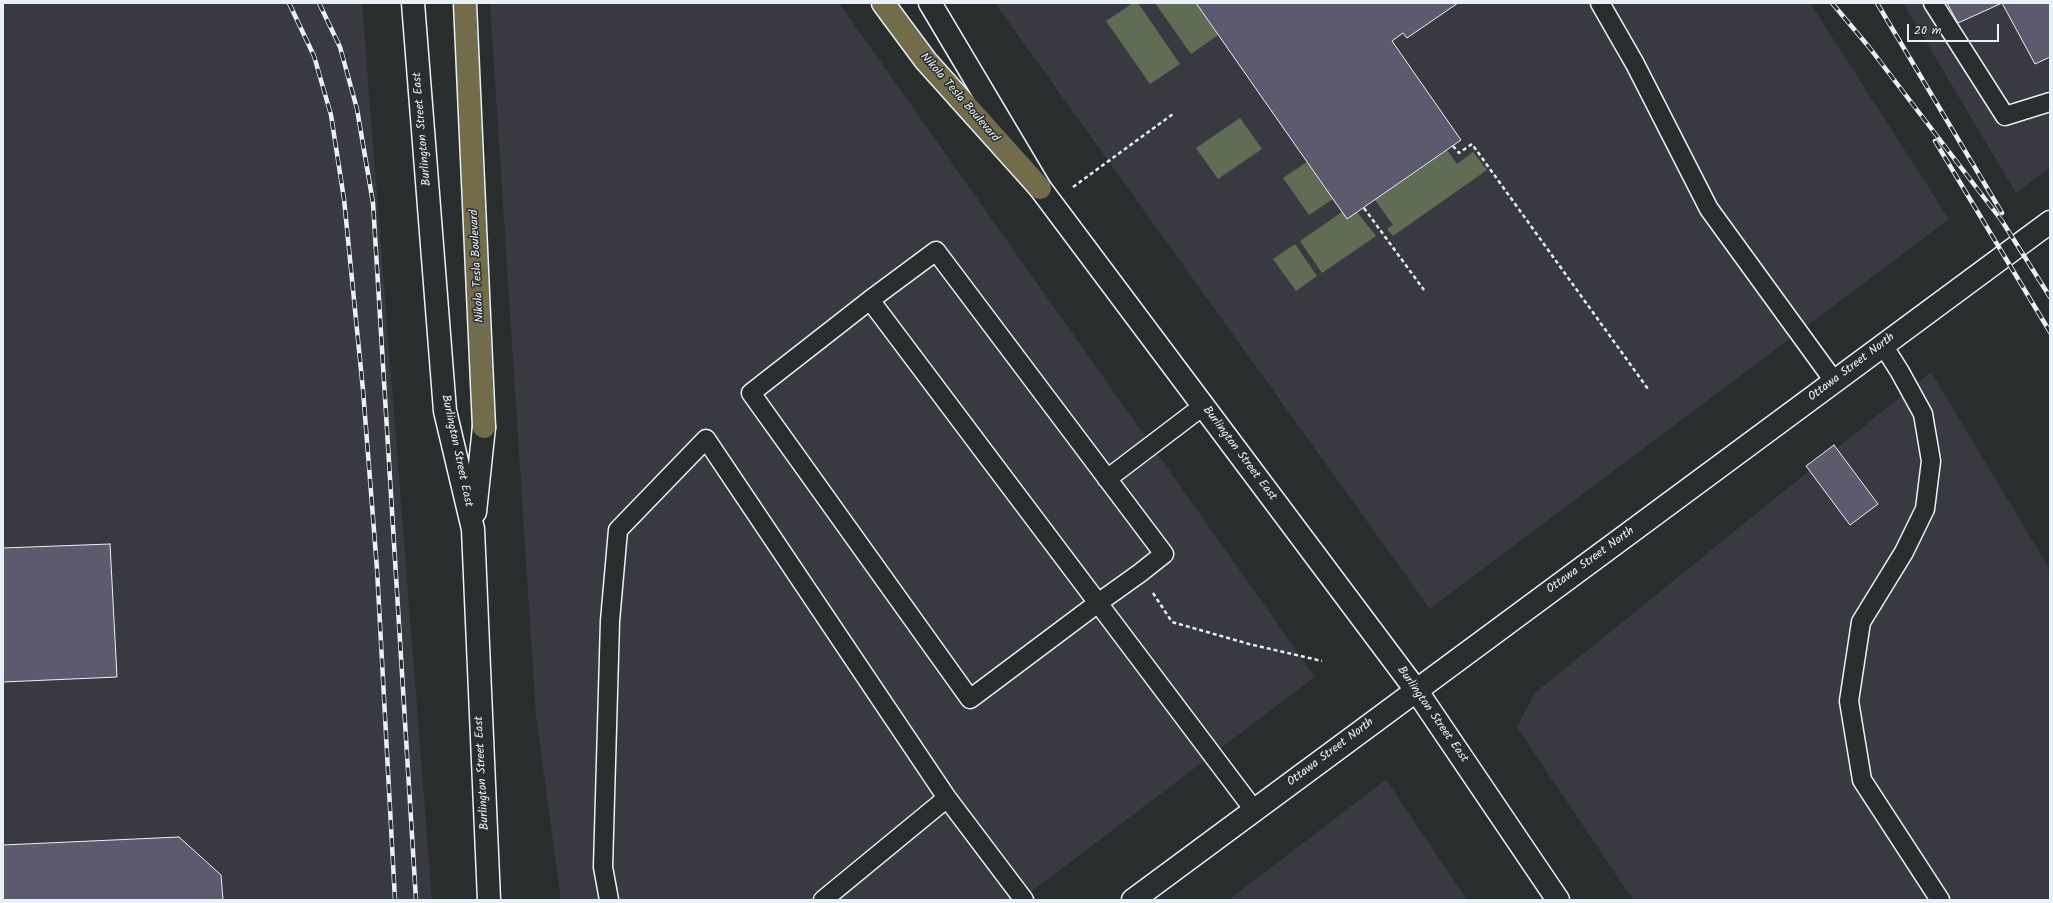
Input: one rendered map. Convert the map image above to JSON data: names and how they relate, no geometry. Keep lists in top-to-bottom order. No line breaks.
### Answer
{"streets":{"highway":["Nikola Tesla Boulevard"],"main road":["Burlington Street East","Ottawa Street North"]},"crossings":[["Nikola Tesla Boulevard","Burlington Street East"],["Burlington Street East","Ottawa Street North"]],"scale_bar":"20 m"}
